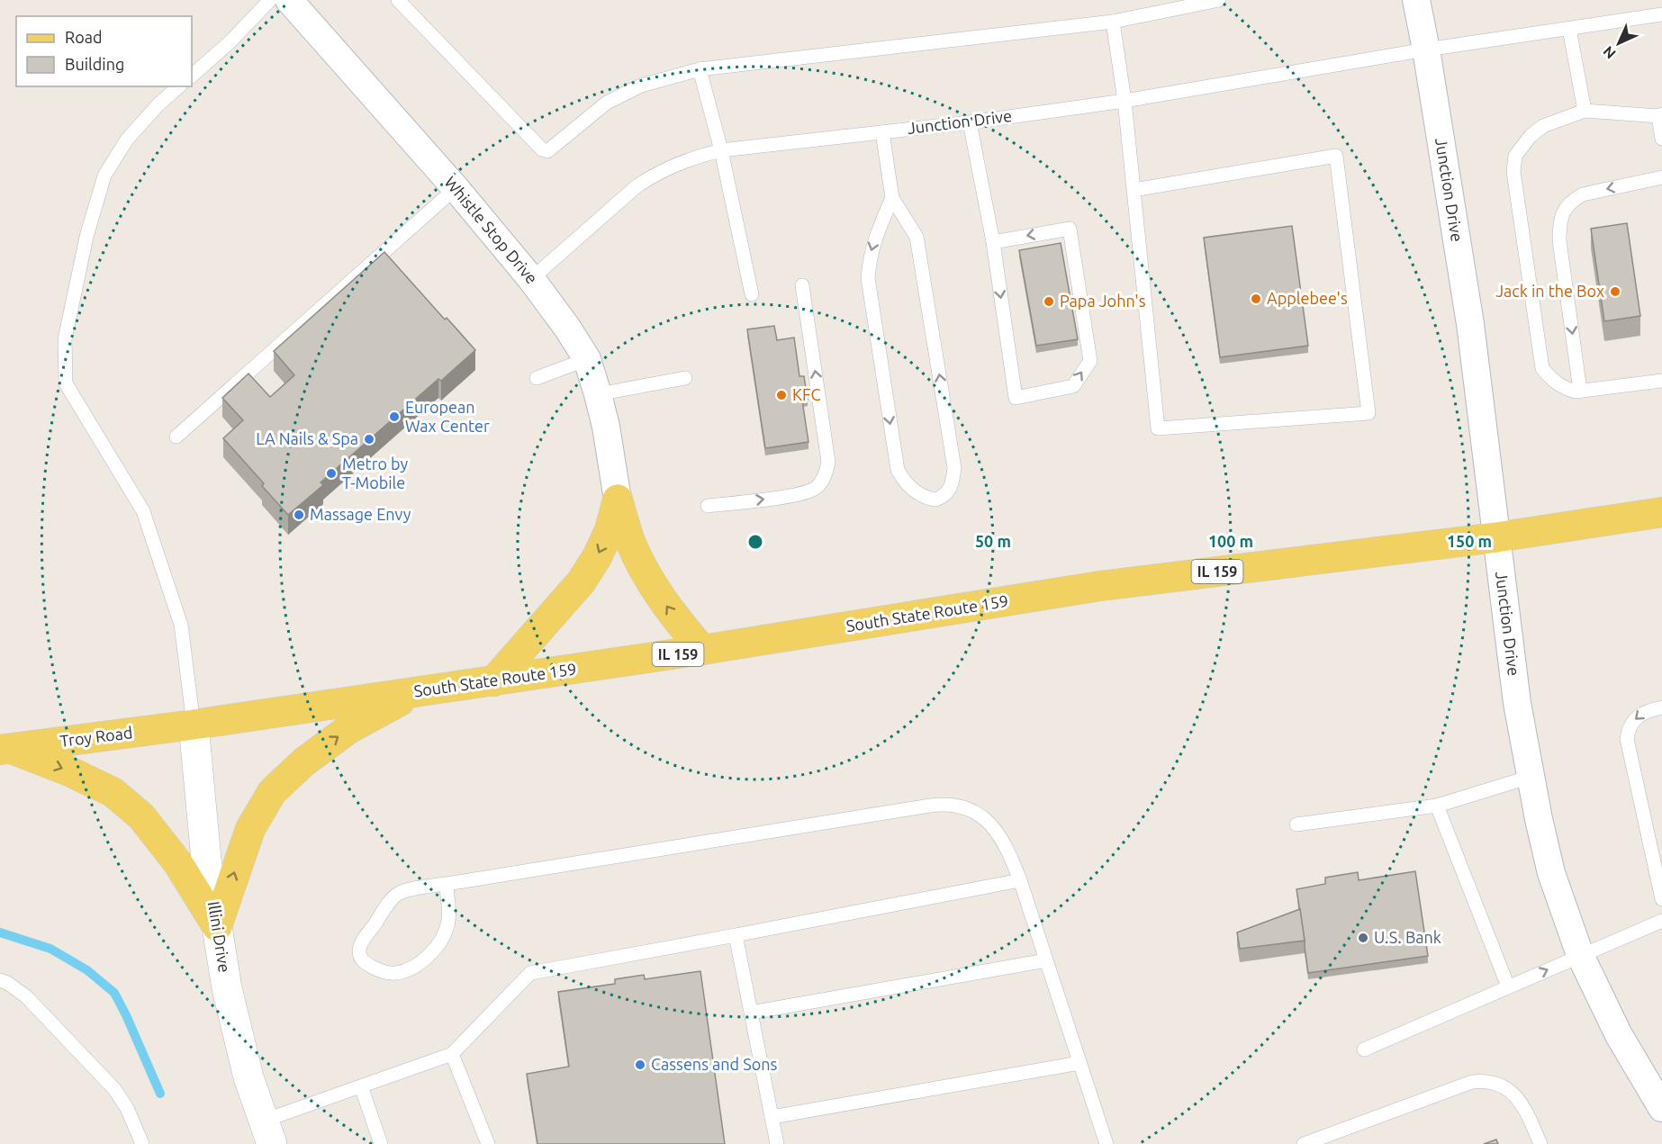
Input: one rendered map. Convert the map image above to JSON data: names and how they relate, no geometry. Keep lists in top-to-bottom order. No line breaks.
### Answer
{"streets":{"main road":["Whistle Stop Drive","IL 159","South State Route 159","Troy Road","Illini Drive"],"street":["Junction Drive"]},"crossings":[["Junction Drive","Whistle Stop Drive"],["Junction Drive","South State Route 159"],["Whistle Stop Drive","South State Route 159"],["South State Route 159","Troy Road"],["South State Route 159","Illini Drive"],["Troy Road","Illini Drive"]],"places":["Jack in the Box","Applebee's","Papa John's","KFC","European Wax Center","LA Nails & Spa","Metro by T-Mobile","Massage Envy","U.S. Bank","Cassens and Sons"],"legend":["Road","Building"],"north":"bottom left","rings":["50 m","100 m","150 m"]}
